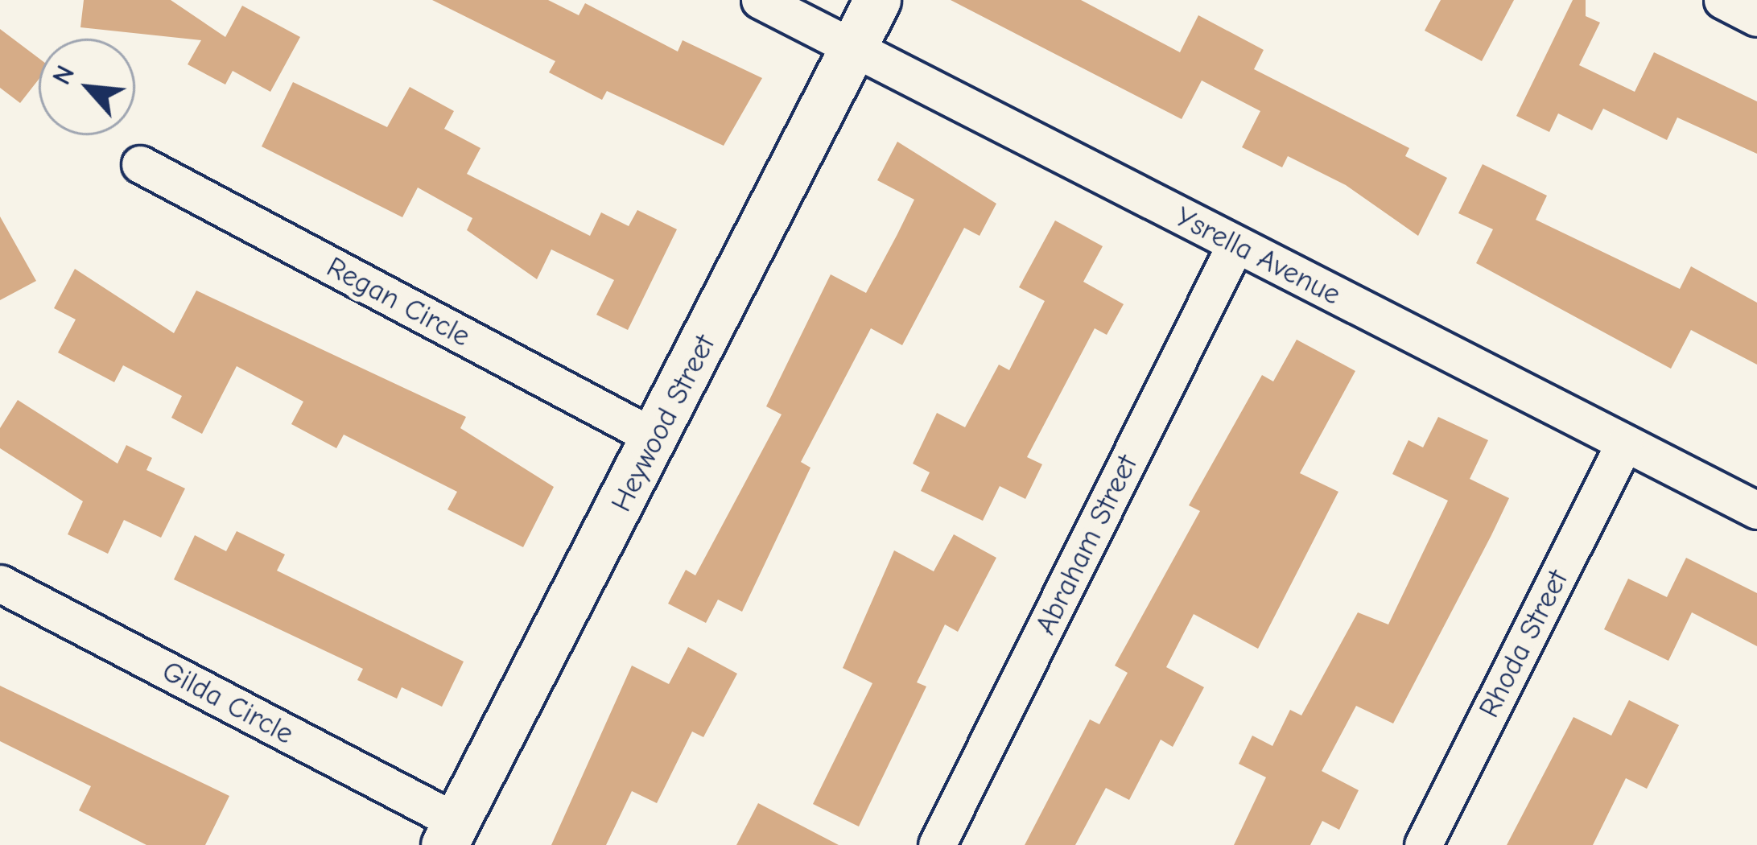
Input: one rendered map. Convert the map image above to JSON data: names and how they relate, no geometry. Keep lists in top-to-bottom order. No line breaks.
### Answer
{"streets":{"street":["Ysrella Avenue","Regan Circle","Heywood Street","Abraham Street","Rhoda Street","Gilda Circle"]},"crossings":[["Ysrella Avenue","Heywood Street"],["Ysrella Avenue","Abraham Street"],["Ysrella Avenue","Rhoda Street"],["Regan Circle","Heywood Street"],["Heywood Street","Gilda Circle"]],"north":"top left"}
